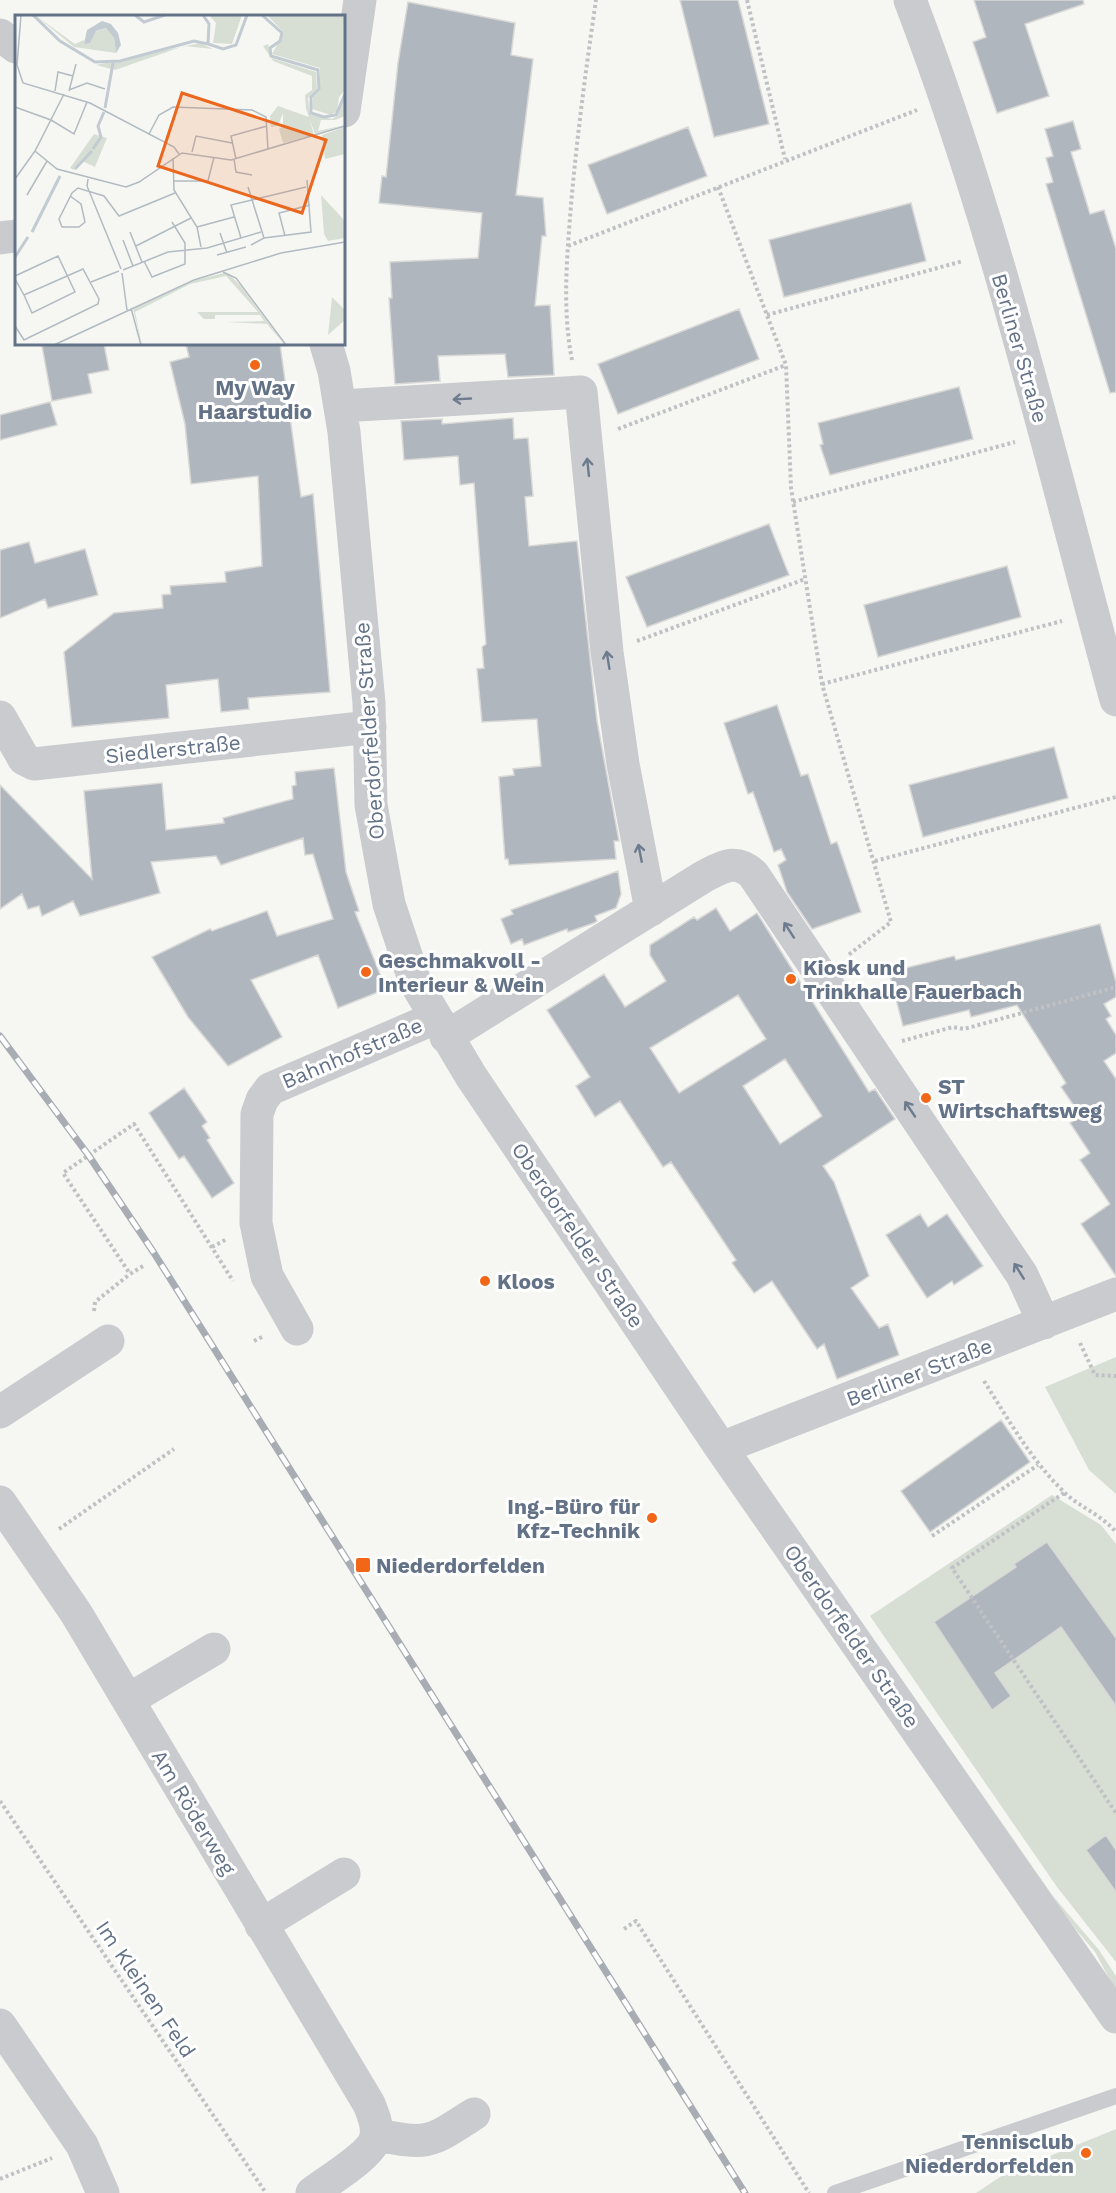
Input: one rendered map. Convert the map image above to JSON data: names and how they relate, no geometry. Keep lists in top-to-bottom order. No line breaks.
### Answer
{"streets":{"street":["Berliner Straße","Oberdorfelder Straße","Siedlerstraße","Bahnhofstraße","Am Röderweg"],"path":["Im Kleinen Feld"]},"crossings":[["Berliner Straße","Oberdorfelder Straße"],["Oberdorfelder Straße","Siedlerstraße"],["Oberdorfelder Straße","Bahnhofstraße"]],"places":{"other":["My Way Haarstudio","Geschmakvoll - Interieur & Wein","Kiosk und Trinkhalle Fauerbach","ST Wirtschaftsweg","Kloos","Ing.-Büro für Kfz-Technik","Tennisclub Niederdorfelden"],"transit":["Niederdorfelden"]}}
